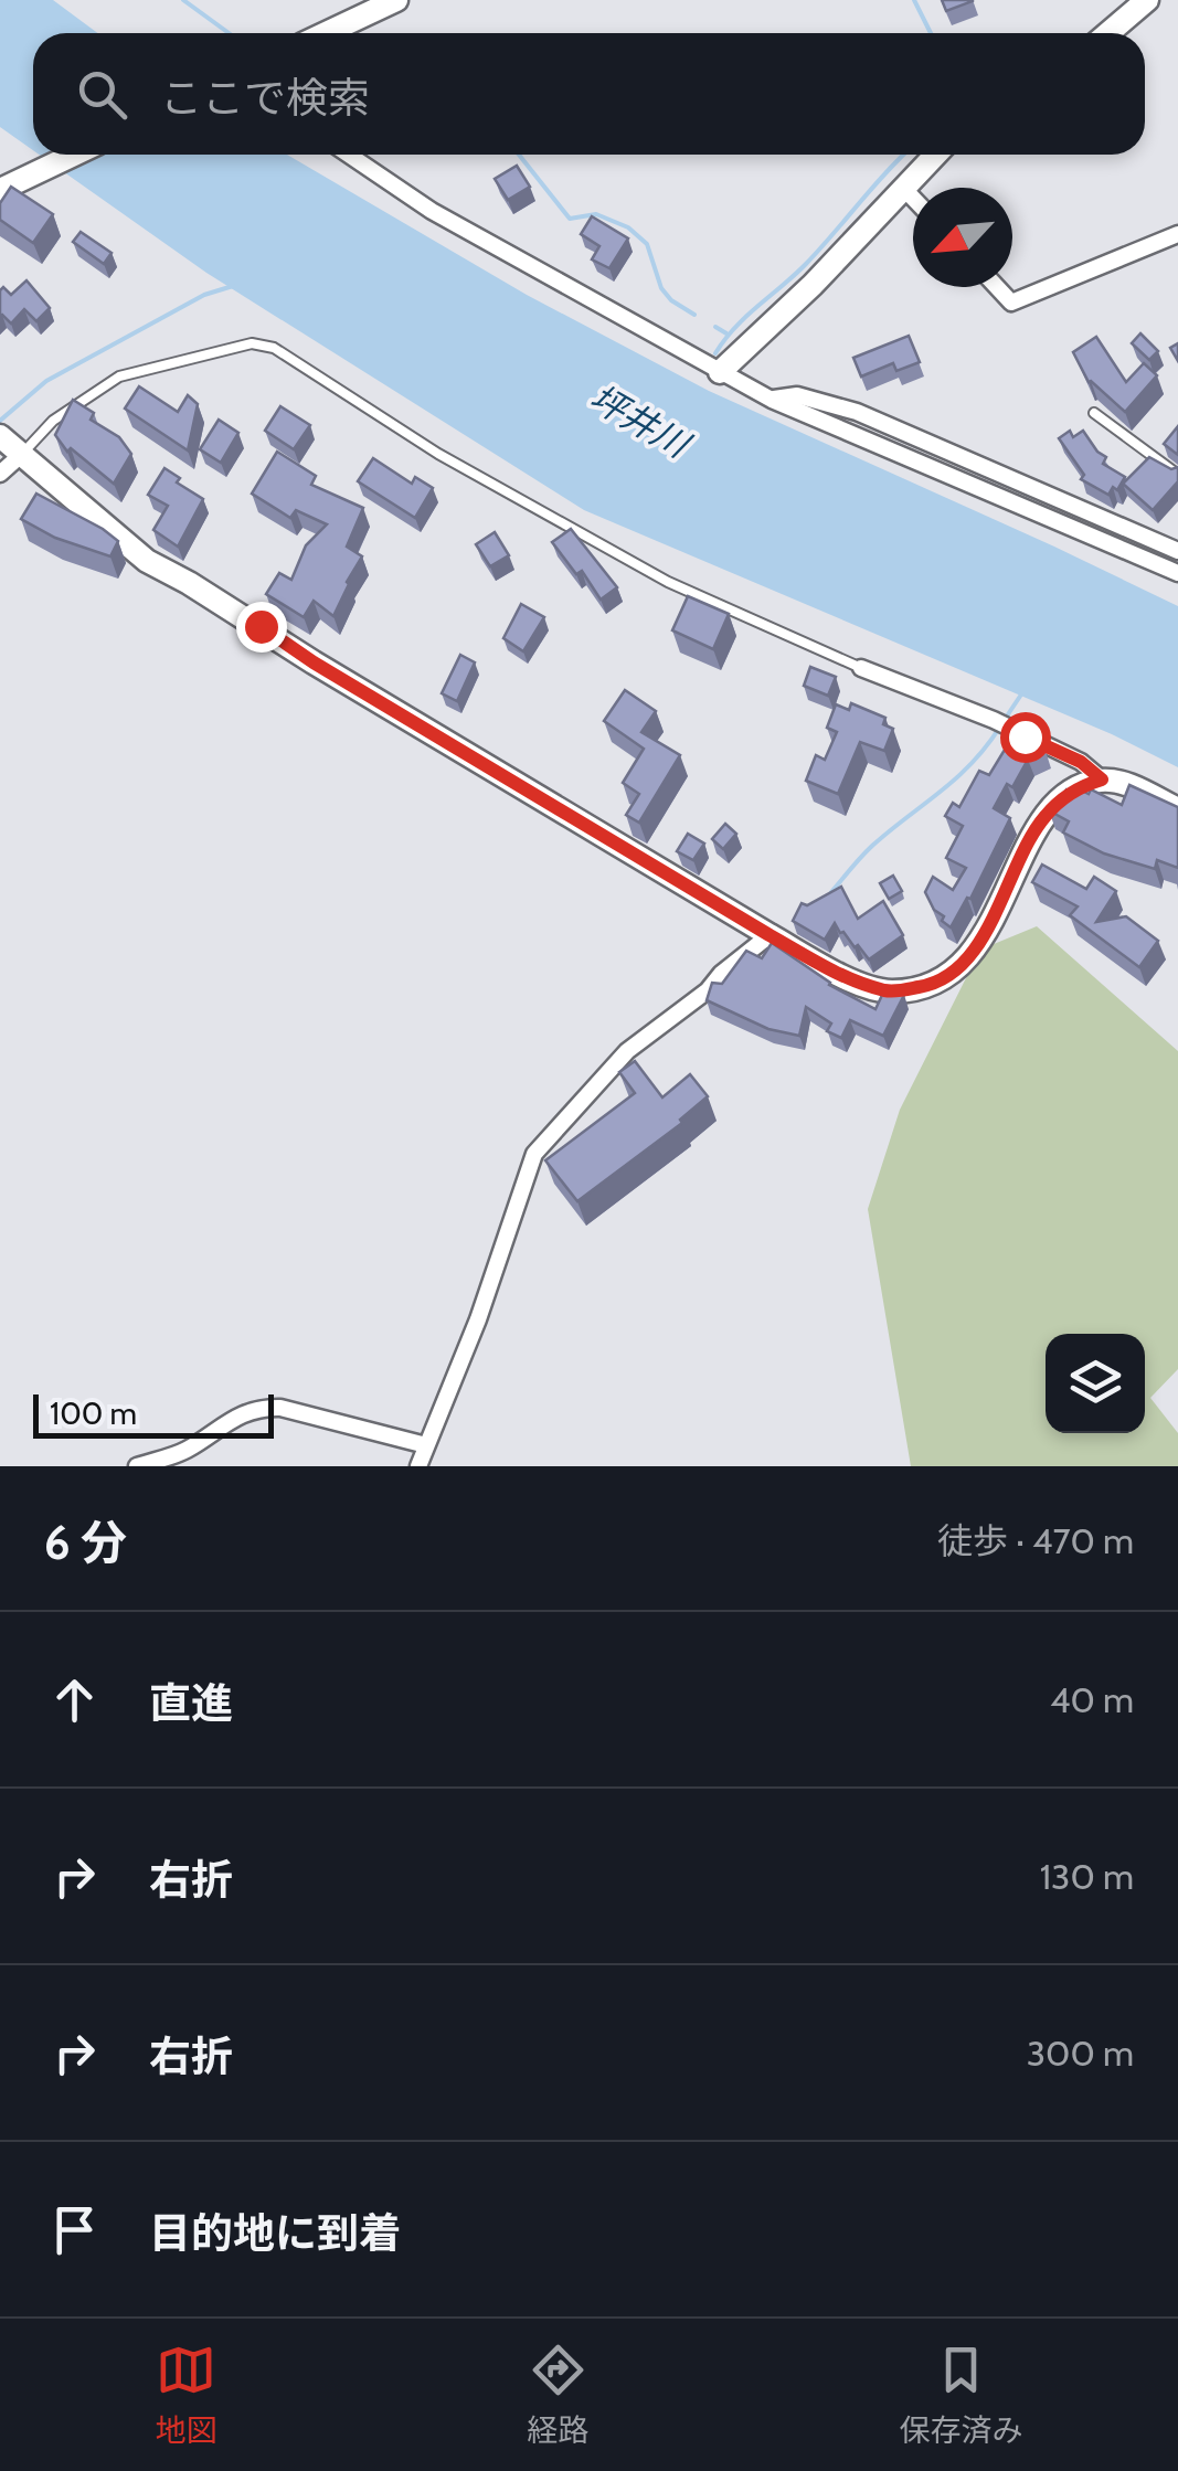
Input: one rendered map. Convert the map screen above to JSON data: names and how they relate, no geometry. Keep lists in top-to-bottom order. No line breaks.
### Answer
{"water":["坪井川"],"scale_bar":"100 m","north":"bottom left","page":{"search":"ここで検索","scale":"100 m","heading":["6 分","徒歩 · 470 m"],"list":[["直進","40 m"],["右折","130 m"],["右折","300 m"],"目的地に到着"],"nav":["地図","経路","保存済み"]}}
